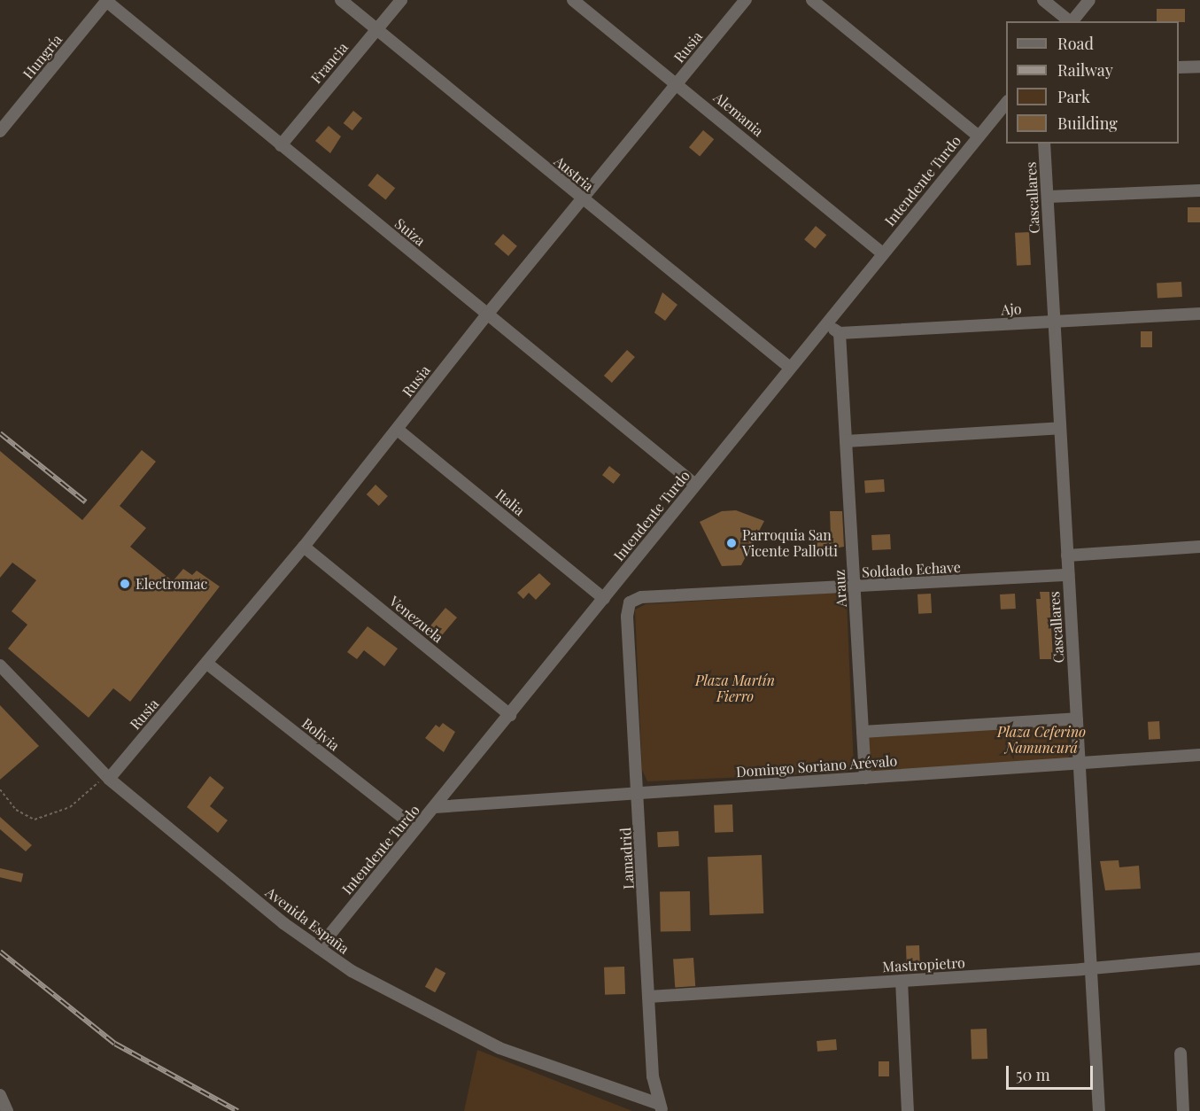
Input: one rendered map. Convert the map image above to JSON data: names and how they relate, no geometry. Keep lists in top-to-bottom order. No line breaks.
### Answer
{"streets":{"street":["Rusia","Hungría","Francia","Alemania","Austria","Intendente Turdo","Cascallares","Suiza","Ajo","Italia","Soldado Echave","Arauz","Venezuela","Bolivia","Domingo Soriano Arévalo","Lamadrid","Avenida España","Mastropietro"]},"crossings":[["Rusia","Alemania"],["Rusia","Austria"],["Rusia","Suiza"],["Rusia","Italia"],["Rusia","Venezuela"],["Rusia","Bolivia"],["Rusia","Avenida España"],["Hungría","Suiza"],["Francia","Austria"],["Francia","Suiza"],["Alemania","Intendente Turdo"],["Austria","Intendente Turdo"],["Intendente Turdo","Suiza"],["Intendente Turdo","Italia"],["Intendente Turdo","Venezuela"],["Intendente Turdo","Bolivia"],["Intendente Turdo","Domingo Soriano Arévalo"],["Intendente Turdo","Avenida España"],["Cascallares","Ajo"],["Cascallares","Soldado Echave"],["Cascallares","Domingo Soriano Arévalo"],["Cascallares","Mastropietro"],["Ajo","Arauz"],["Italia","Soldado Echave"],["Italia","Lamadrid"],["Soldado Echave","Arauz"],["Soldado Echave","Lamadrid"],["Arauz","Domingo Soriano Arévalo"],["Domingo Soriano Arévalo","Lamadrid"],["Lamadrid","Avenida España"],["Lamadrid","Mastropietro"]],"parks":["Plaza Martín Fierro","Plaza Ceferino Namuncurá"],"places":["Parroquia San Vicente Pallotti","Electromac"],"legend":["Road","Railway","Park","Building"],"scale_bar":"50 m"}
